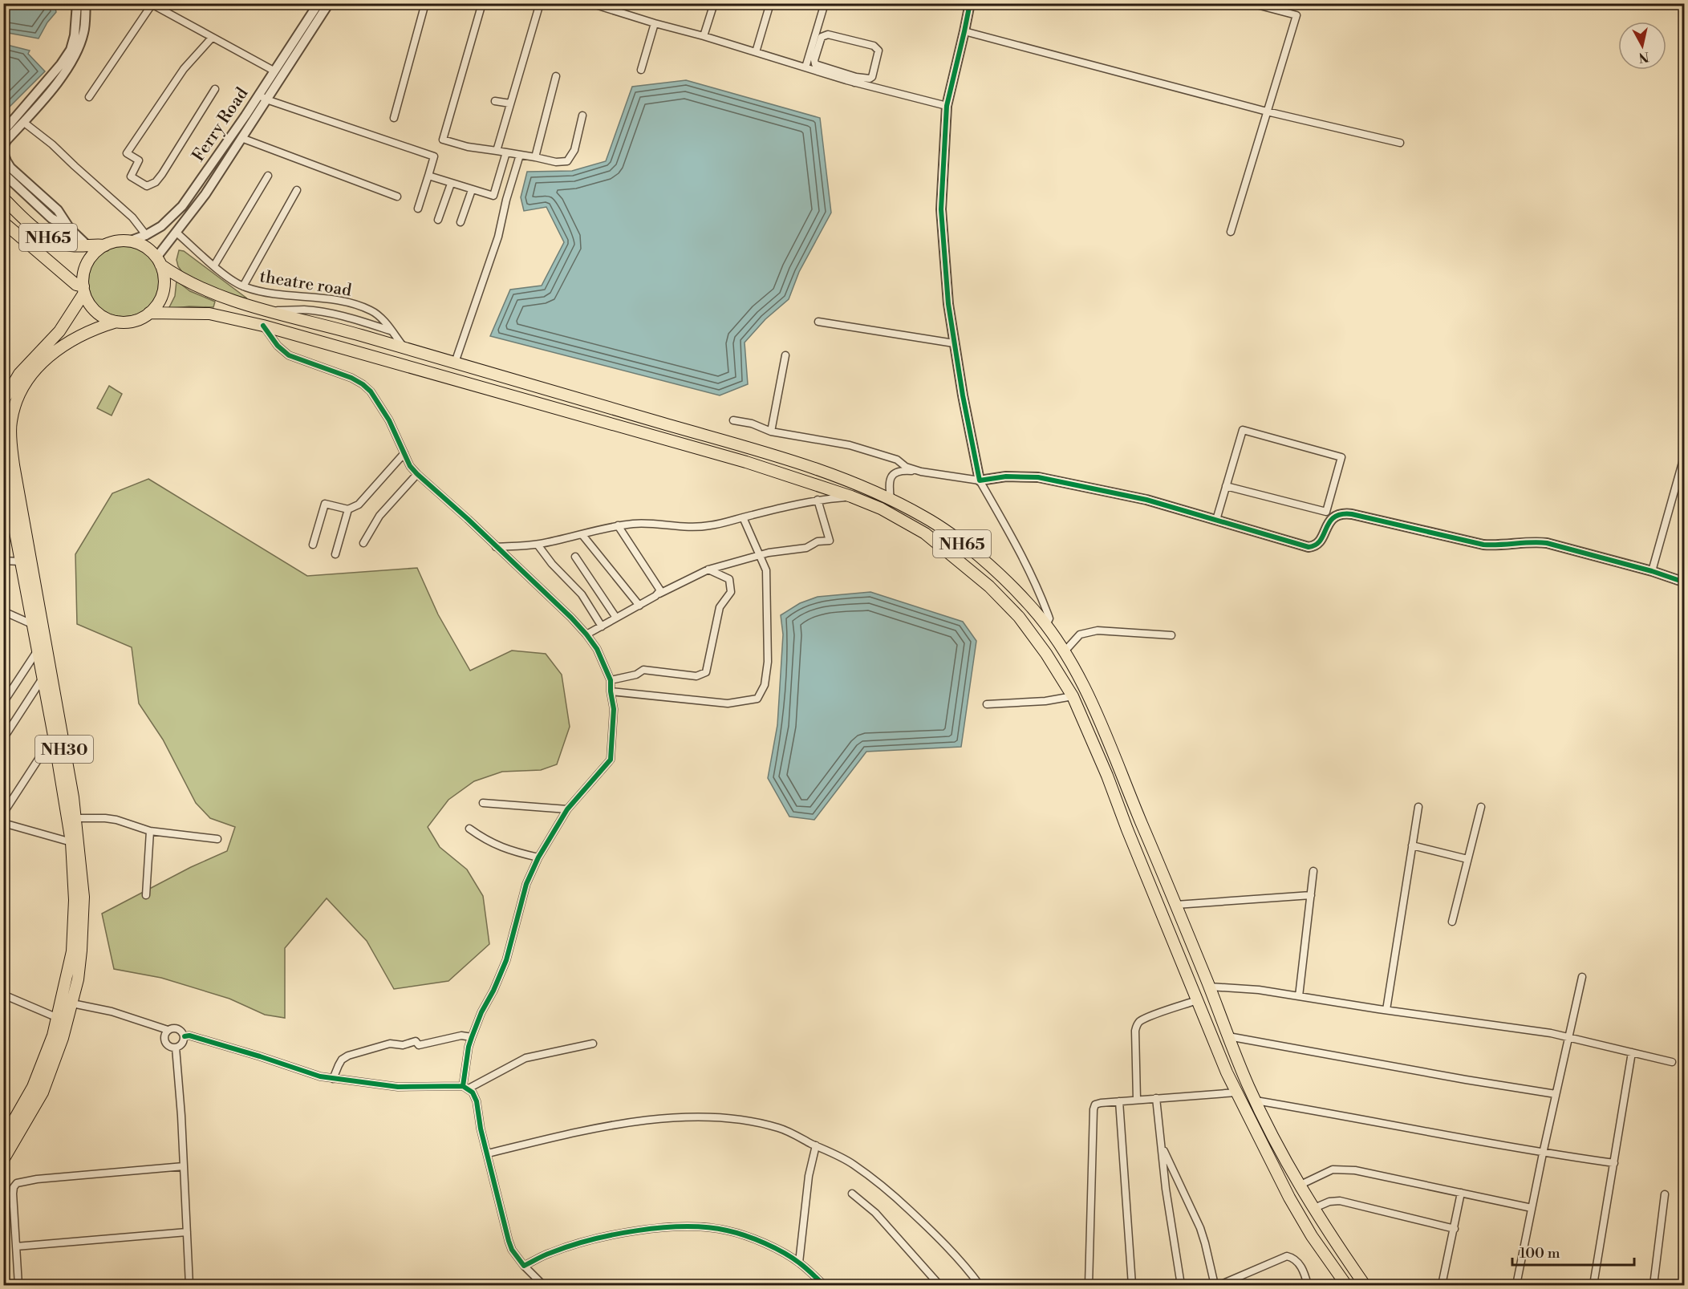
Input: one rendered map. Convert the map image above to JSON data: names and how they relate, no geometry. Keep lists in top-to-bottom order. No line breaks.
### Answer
{"streets":{"highway":["NH65","NH30"],"street":["Ferry Road","theatre road"]},"crossings":[["Ferry Road","NH65"],["Ferry Road","theatre road"],["Ferry Road","NH30"],["NH65","theatre road"],["NH65","NH30"]],"scale_bar":"100 m","north":"bottom"}
